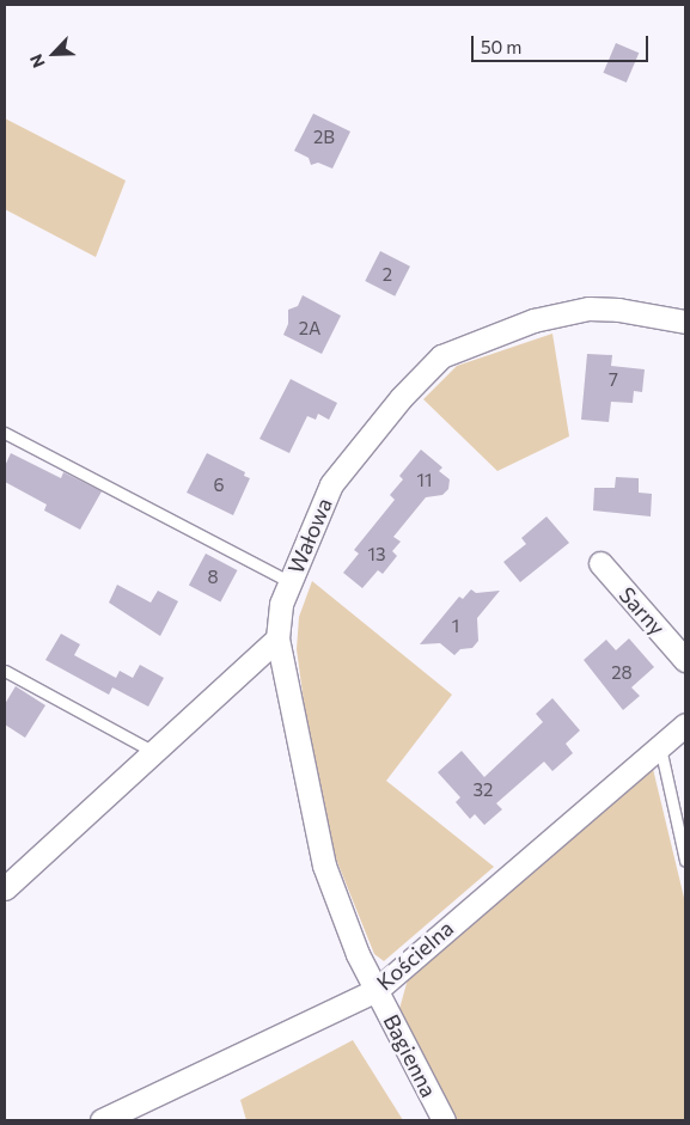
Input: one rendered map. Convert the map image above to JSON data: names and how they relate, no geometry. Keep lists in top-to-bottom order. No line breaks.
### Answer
{"streets":{"street":["Wałowa","Sarny","Kościelna","Bagienna"]},"crossings":[["Wałowa","Kościelna"],["Wałowa","Bagienna"],["Kościelna","Bagienna"]],"house_numbers":["2B","2","2A","7","11","6","13","8","1","28","32"],"scale_bar":"50 m","north":"bottom left"}
